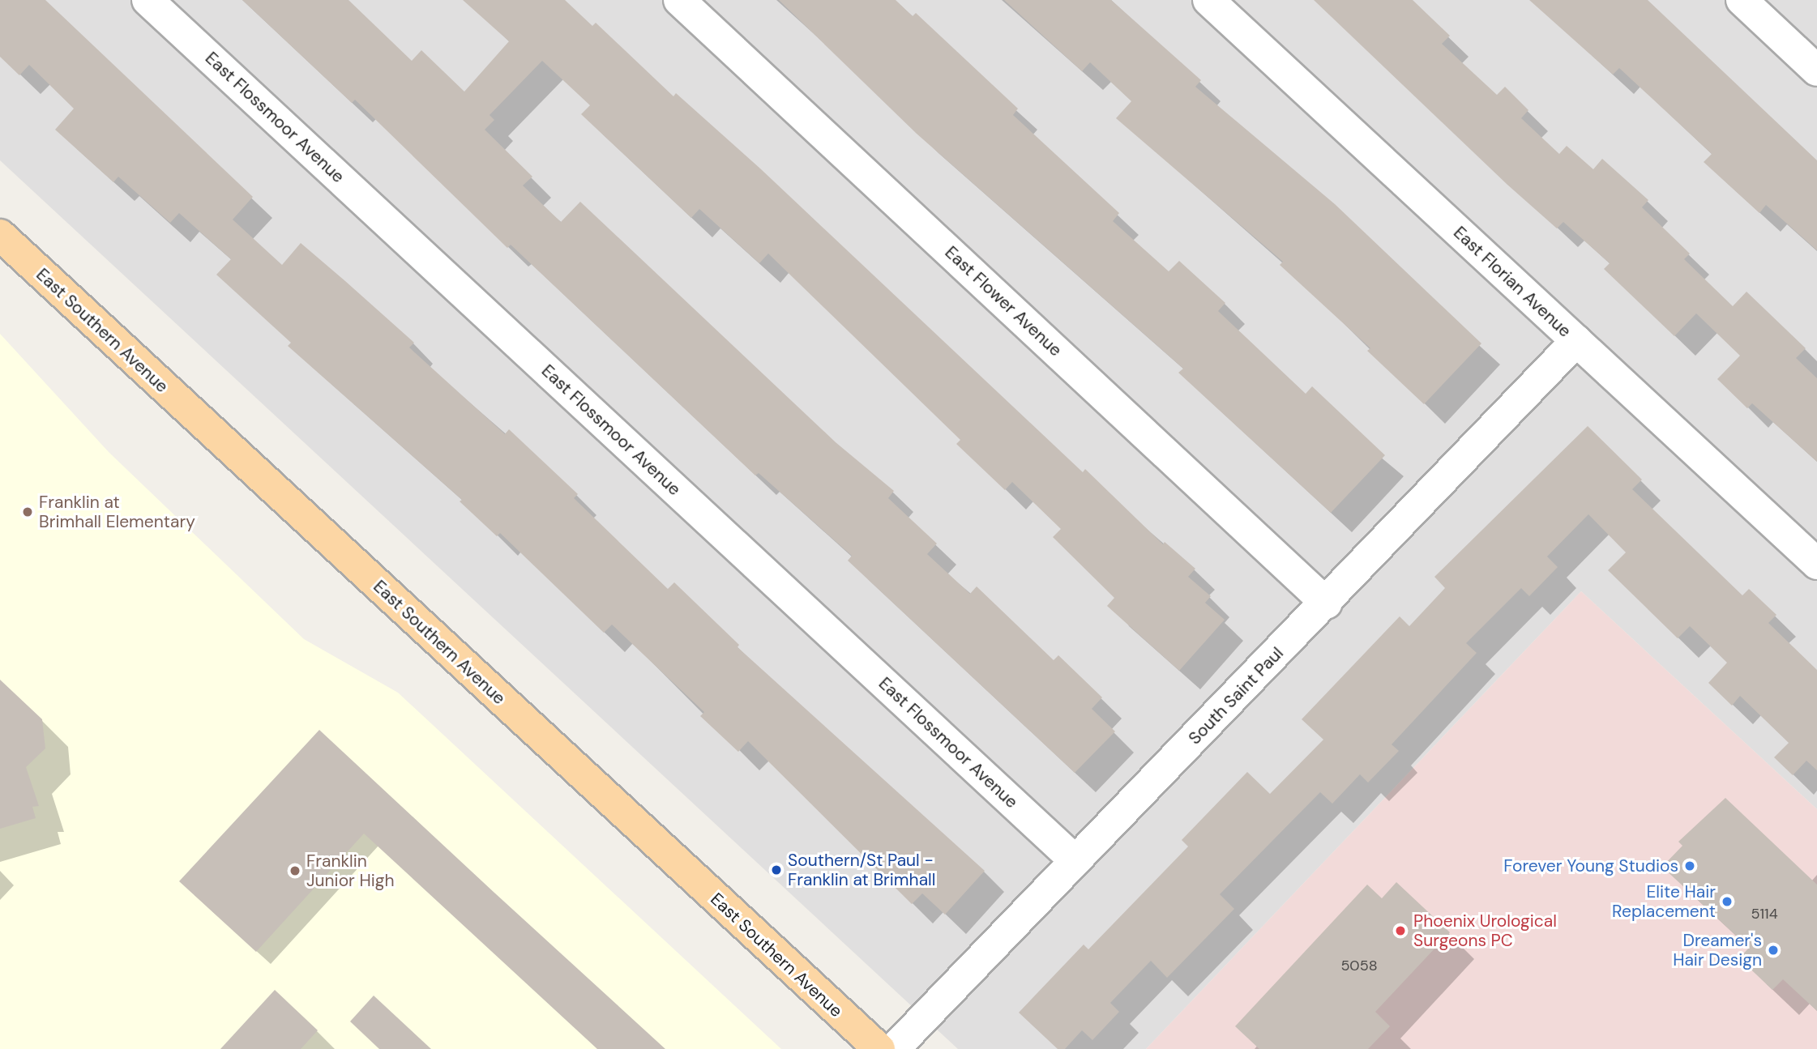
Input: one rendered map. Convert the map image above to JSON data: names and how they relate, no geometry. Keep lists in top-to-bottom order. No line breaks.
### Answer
{"streets":{"main road":["East Southern Avenue"],"street":["East Flossmoor Avenue","East Florian Avenue","East Flower Avenue","South Saint Paul"]},"crossings":[["East Flossmoor Avenue","South Saint Paul"],["East Florian Avenue","South Saint Paul"],["East Flower Avenue","South Saint Paul"]],"places":["Franklin at Brimhall Elementary","Forever Young Studios","Southern/St Paul - Franklin at Brimhall","Franklin Junior High","Elite Hair Replacement","Phoenix Urological Surgeons PC","Dreamer's Hair Design"],"house_numbers":["5114","5058"]}
